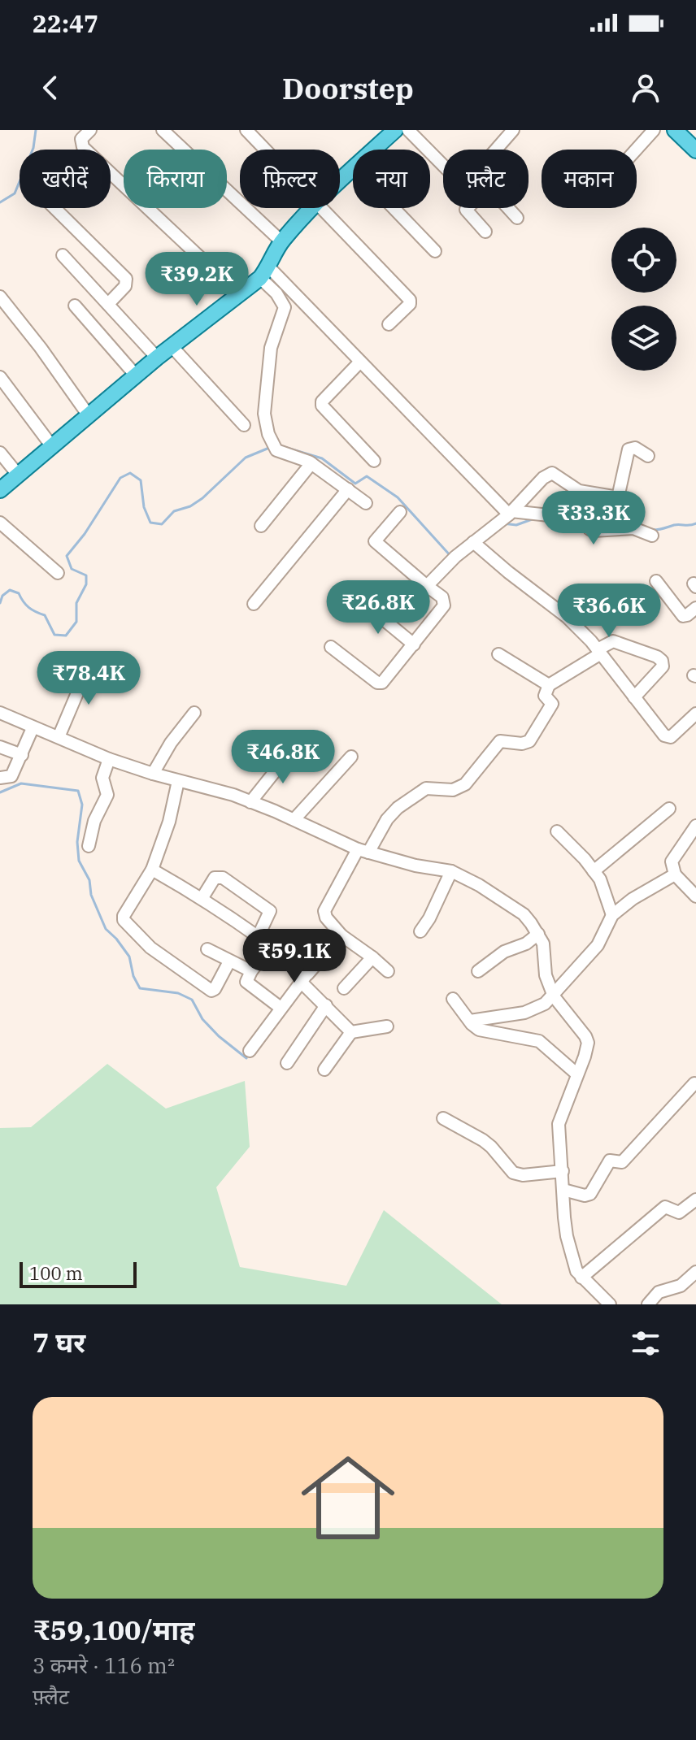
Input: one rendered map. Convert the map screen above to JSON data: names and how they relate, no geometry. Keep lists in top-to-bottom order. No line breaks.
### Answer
{"scale_bar":"100 m","page":{"status":"22:47","header":"Doorstep","chip":["खरीदें","किराया","फ़िल्टर","नया","फ़्लैट","मकान"],"price":["₹39.2K","₹33.3K","₹26.8K","₹36.6K","₹78.4K","₹46.8K","₹59.1K"],"scale":"100 m","heading":"7 घर","list":[{"name":"₹59,100/माह","note":"3 कमरे · 116 m² · फ़्लैट"}]}}
